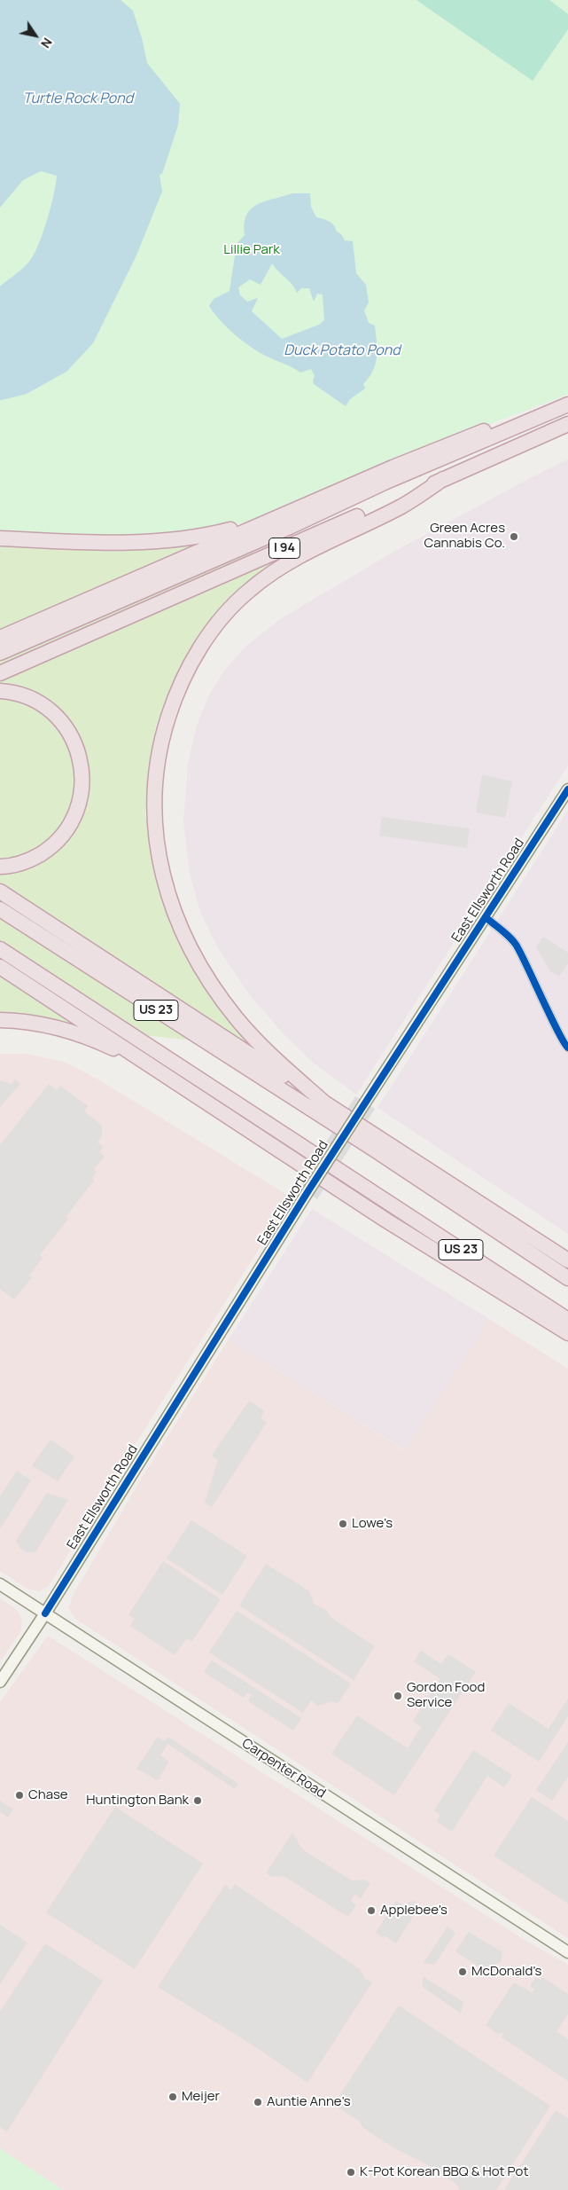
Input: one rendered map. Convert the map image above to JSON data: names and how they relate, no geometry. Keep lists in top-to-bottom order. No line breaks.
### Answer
{"streets":{"highway":["I 94","US 23"],"main road":["East Ellsworth Road","Carpenter Road"]},"crossings":[["East Ellsworth Road","Carpenter Road"]],"water":["Turtle Rock Pond","Duck Potato Pond"],"parks":["Lillie Park"],"places":["Green Acres Cannabis Co.","Lowe's","Gordon Food Service","Chase","Huntington Bank","Applebee's","McDonald's","Meijer","Auntie Anne's","K-Pot Korean BBQ & Hot Pot"],"north":"bottom right"}
